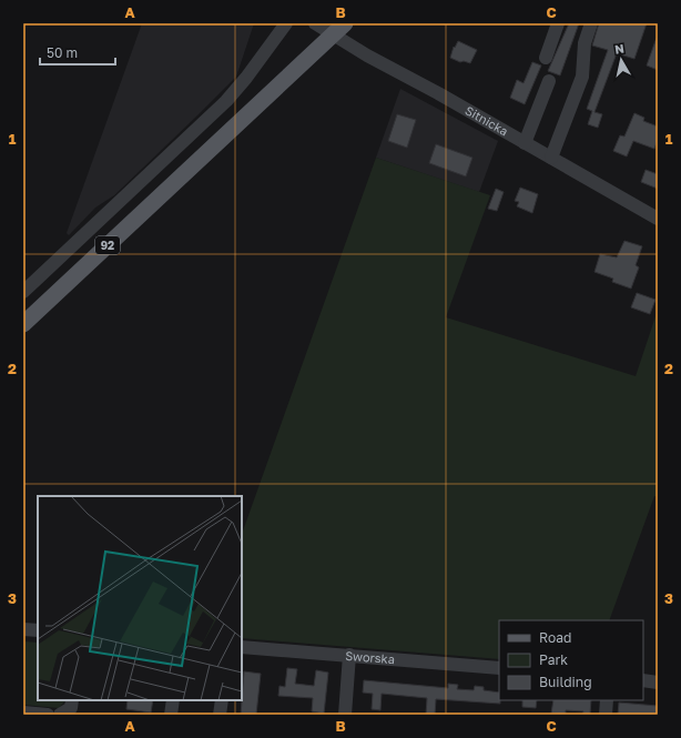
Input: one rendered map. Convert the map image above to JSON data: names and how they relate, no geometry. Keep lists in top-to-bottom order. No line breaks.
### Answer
{"streets":{"main road":["92"],"street":["Sitnicka","Sworska"]},"crossings":[["Sitnicka","92"]],"legend":["Road","Park","Building"],"scale_bar":"50 m","north":"top","grid":{"columns":["A","B","C"],"rows":["1","2","3"]}}
